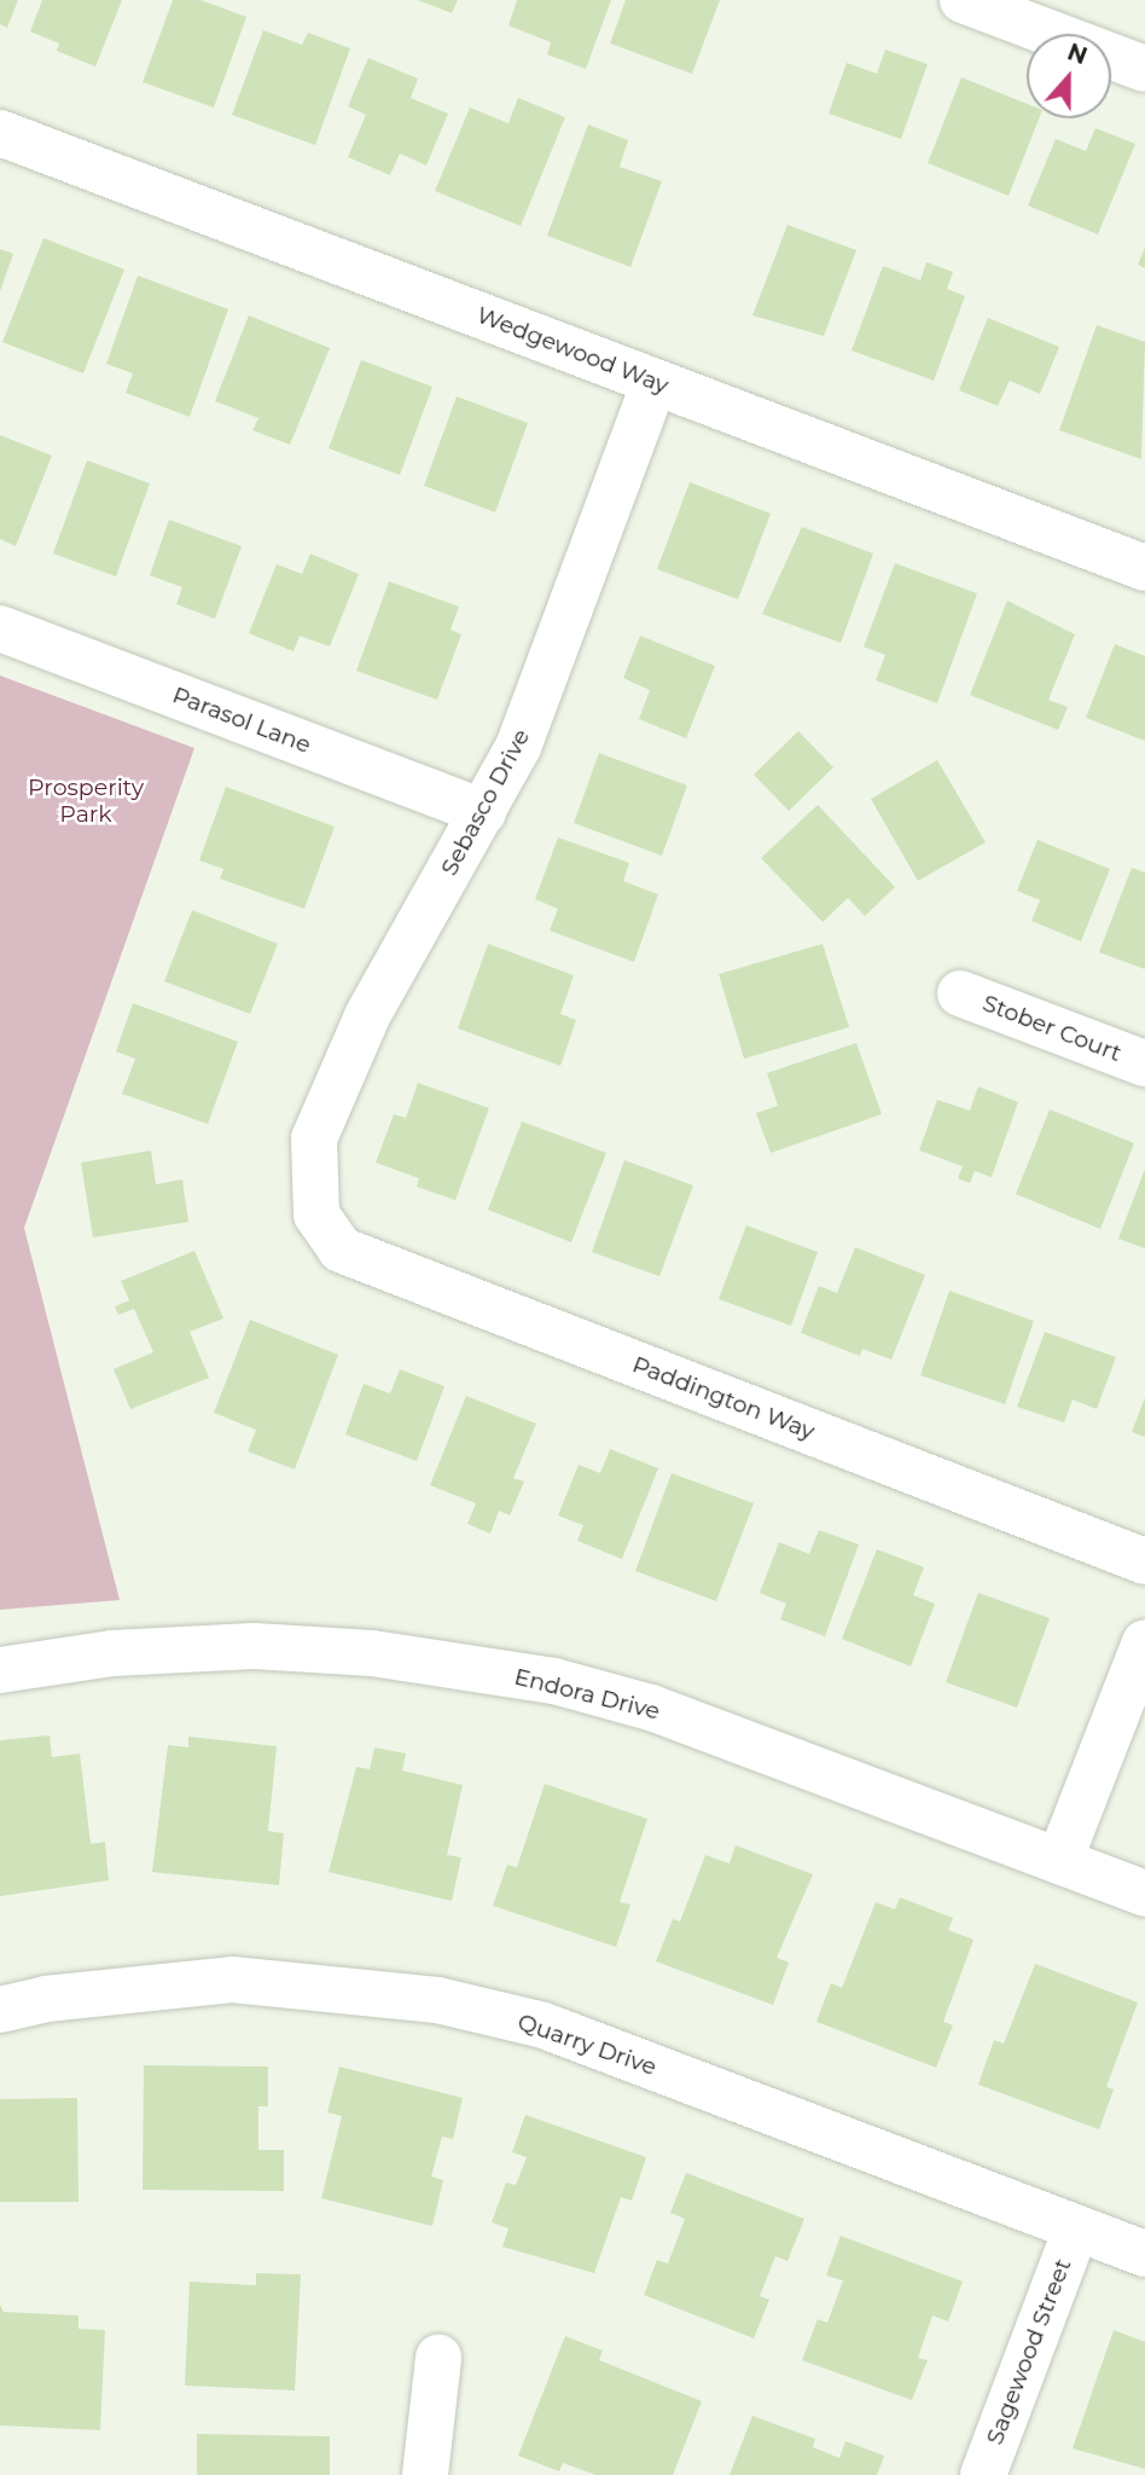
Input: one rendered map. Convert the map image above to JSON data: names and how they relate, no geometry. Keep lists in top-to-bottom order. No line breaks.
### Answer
{"streets":{"street":["Wedgewood Way","Parasol Lane","Sebasco Drive","Stober Court","Paddington Way","Endora Drive","Quarry Drive","Sagewood Street"]},"crossings":[["Wedgewood Way","Sebasco Drive"],["Parasol Lane","Sebasco Drive"],["Sebasco Drive","Paddington Way"],["Quarry Drive","Sagewood Street"]],"parks":["Prosperity Park"],"north":"top"}
